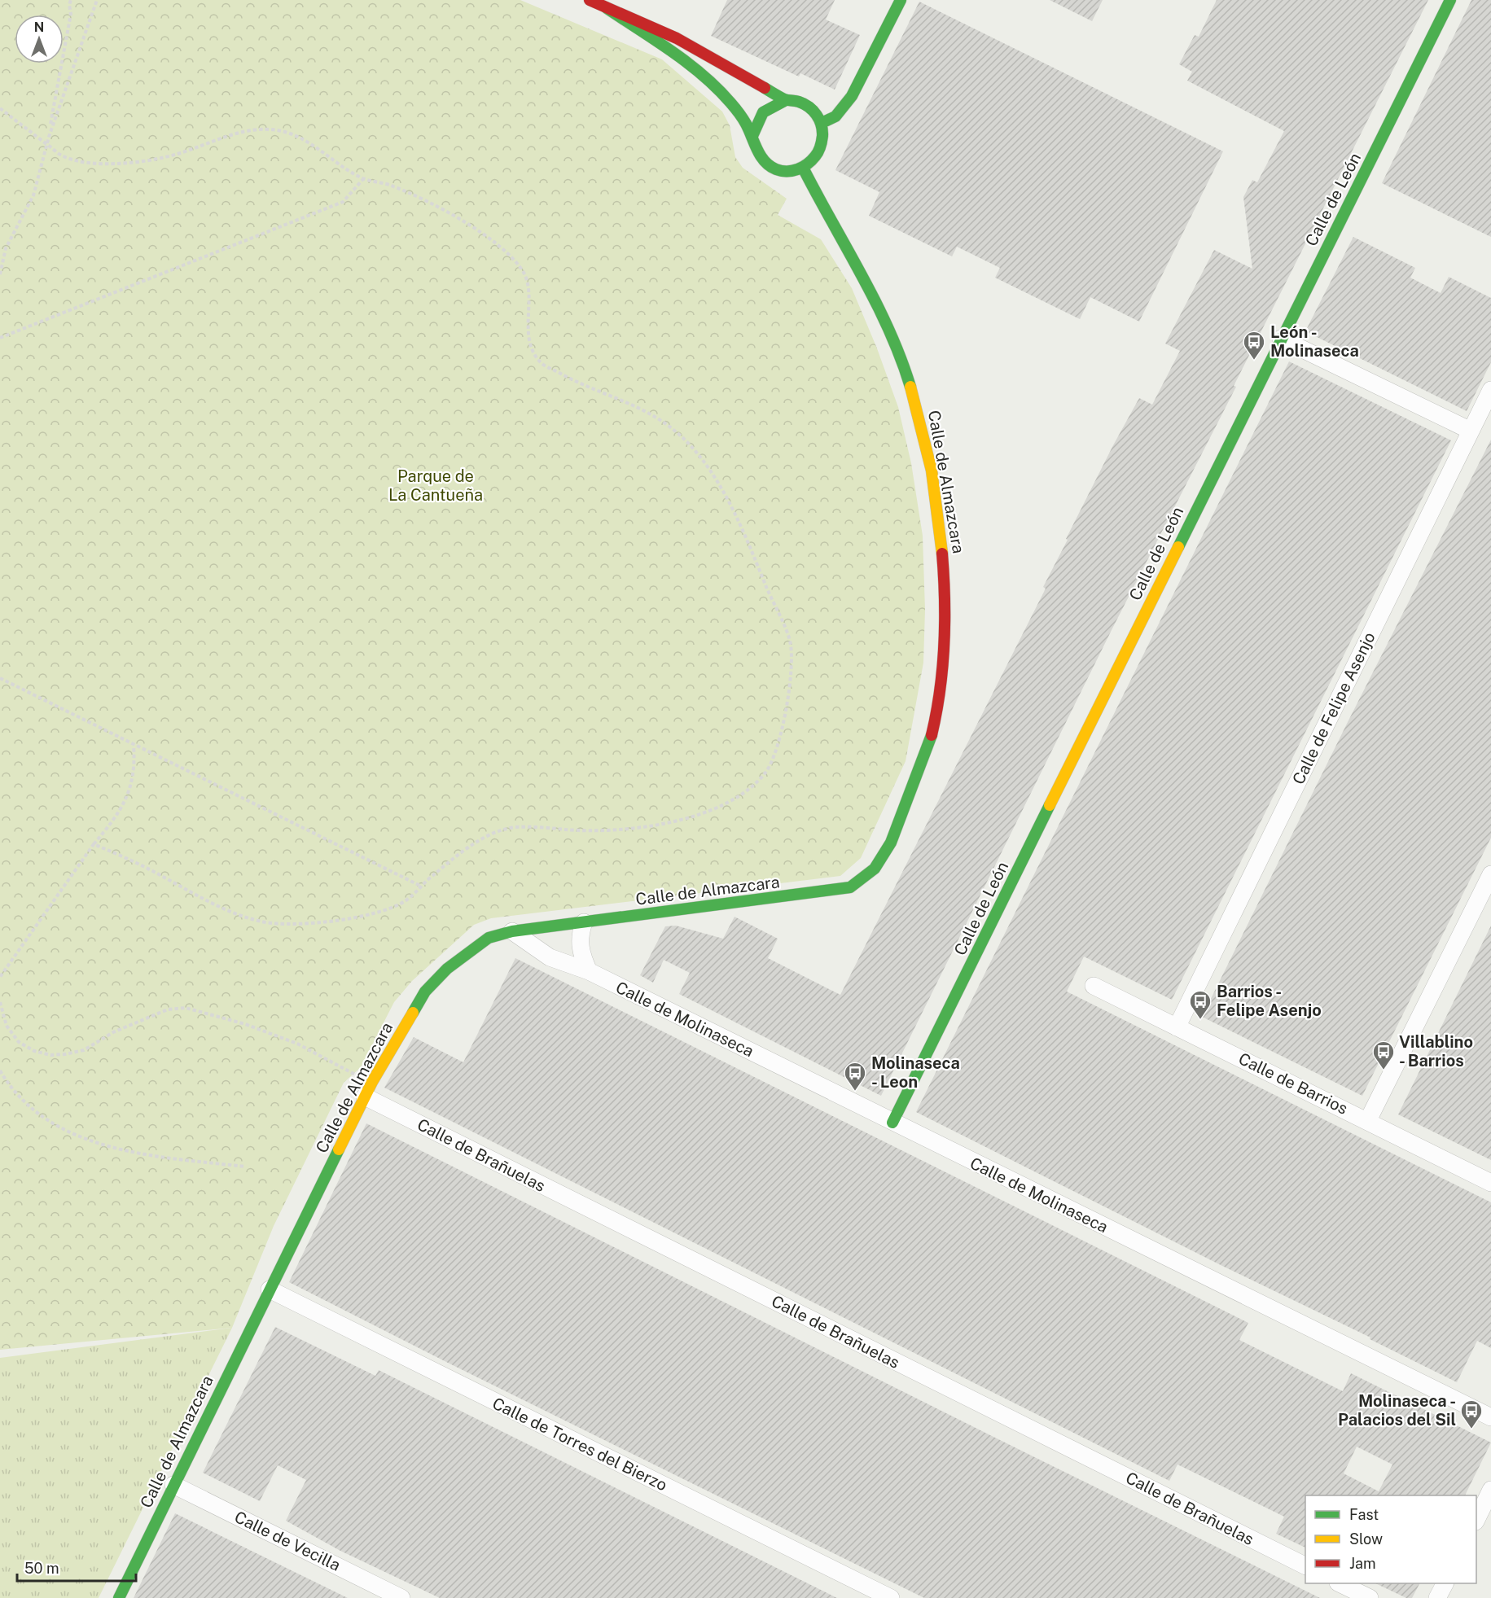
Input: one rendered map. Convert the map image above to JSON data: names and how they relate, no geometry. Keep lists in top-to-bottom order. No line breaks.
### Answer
{"streets":{"street":["Calle de León","Calle de Almazcara","Calle de Felipe Asenjo","Calle de Molinaseca","Calle de Barrios","Calle de Brañuelas","Calle de Torres del Bierzo","Calle de Vecilla"]},"crossings":[["Calle de León","Calle de Molinaseca"],["Calle de Almazcara","Calle de Molinaseca"],["Calle de Almazcara","Calle de Brañuelas"],["Calle de Almazcara","Calle de Torres del Bierzo"],["Calle de Almazcara","Calle de Vecilla"],["Calle de Felipe Asenjo","Calle de Barrios"]],"parks":["Parque de La Cantueña"],"places":{"bus stop":["León - Molinaseca","Barrios - Felipe Asenjo","Villablino - Barrios","Molinaseca - Leon","Molinaseca - Palacios del Sil"]},"legend":["Fast","Slow","Jam"],"scale_bar":"50 m","north":"top"}
